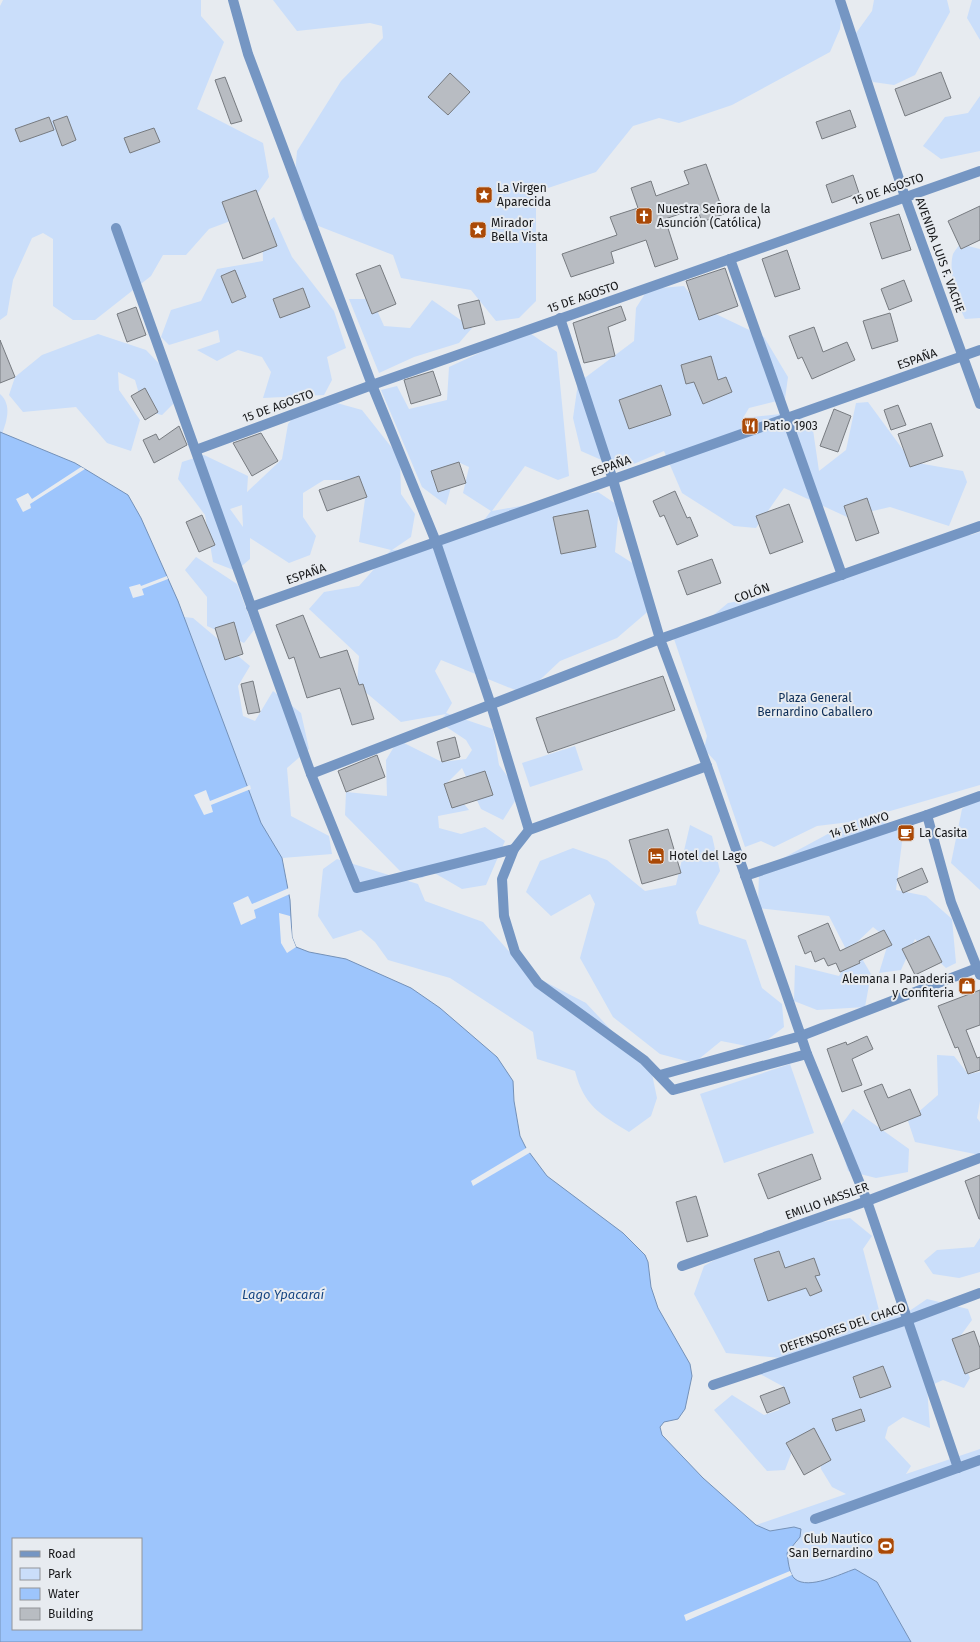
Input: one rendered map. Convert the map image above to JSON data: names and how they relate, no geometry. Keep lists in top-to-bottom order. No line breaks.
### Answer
{"streets":{"street":["15 DE AGOSTO","AVENIDA LUIS F. VACHE","ESPAÑA","COLÓN","14 DE MAYO","EMILIO HASSLER","DEFENSORES DEL CHACO"]},"crossings":[["15 DE AGOSTO","AVENIDA LUIS F. VACHE"],["AVENIDA LUIS F. VACHE","ESPAÑA"]],"water":["Lago Ypacaraí"],"parks":["Plaza General Bernardino Caballero"],"places":{"place":["La Virgen Aparecida","Mirador Bella Vista"],"church":["Nuestra Señora de la Asunción (Católica)"],"restaurant":["Patio 1903"],"cafe":["La Casita"],"hotel":["Hotel del Lago"],"shop":["Alemana I Panaderia y Confiteria"],"sports":["Club Nautico San Bernardino"]},"legend":["Road","Park","Water","Building"]}
